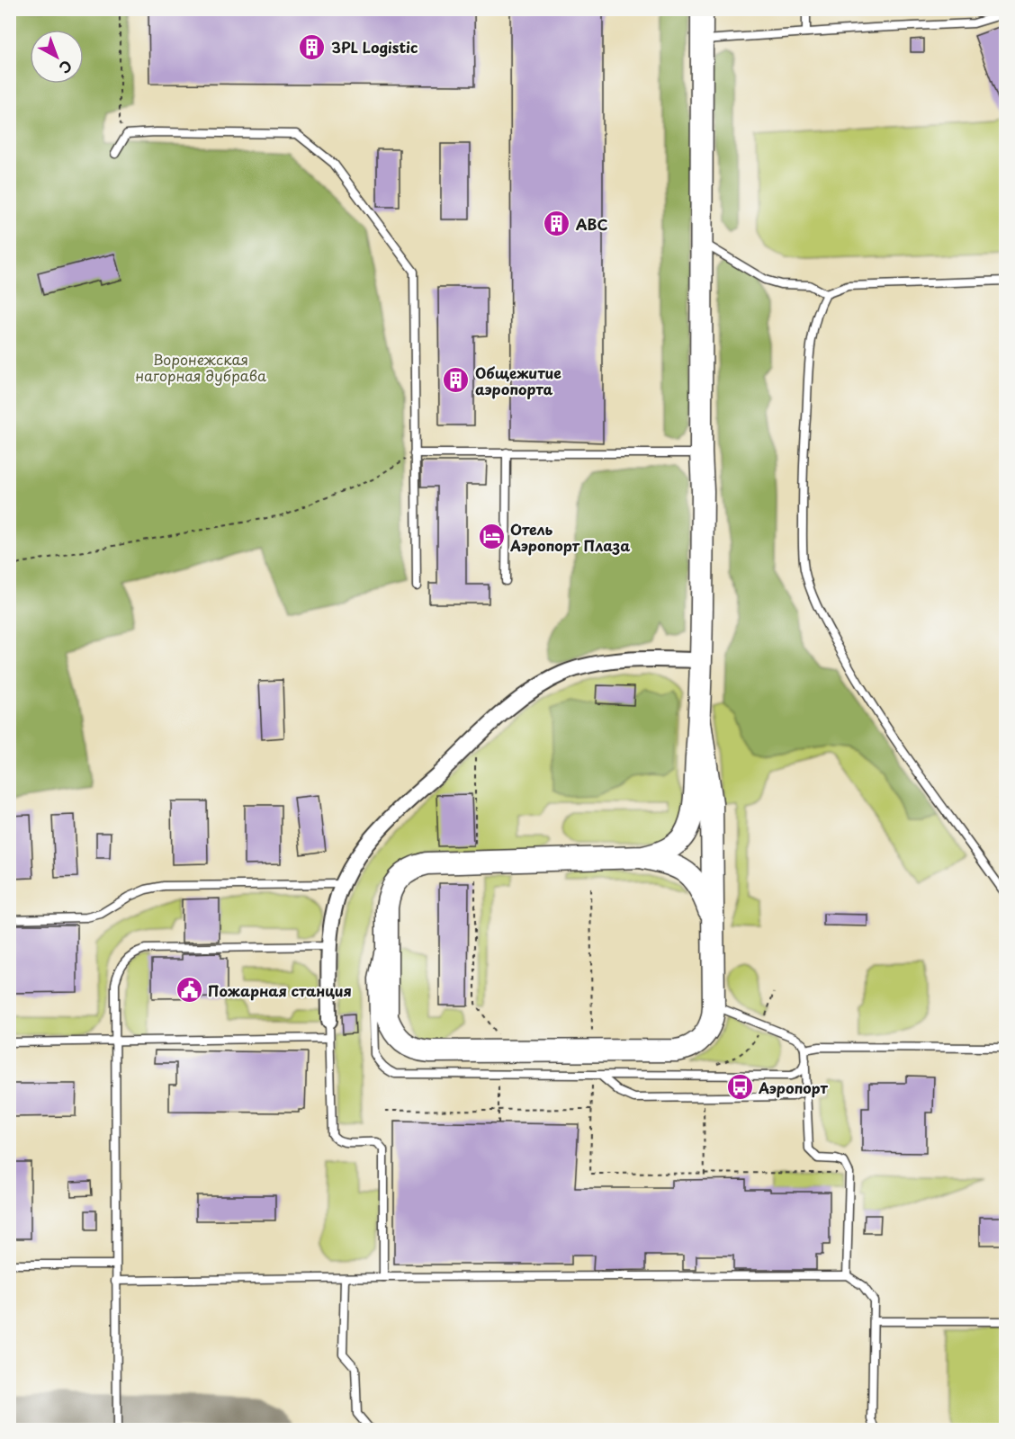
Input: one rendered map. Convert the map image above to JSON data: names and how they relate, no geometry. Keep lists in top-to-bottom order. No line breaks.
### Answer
{"parks":["Воронежская нагорная дубрава"],"places":{"building":["3PL Logistic","ABC","Общежитие аэропорта"],"hotel":["Отель Аэропорт Плаза"],"public building":["Пожарная станция"],"bus stop":["Аэропорт"]},"north":"bottom right"}
